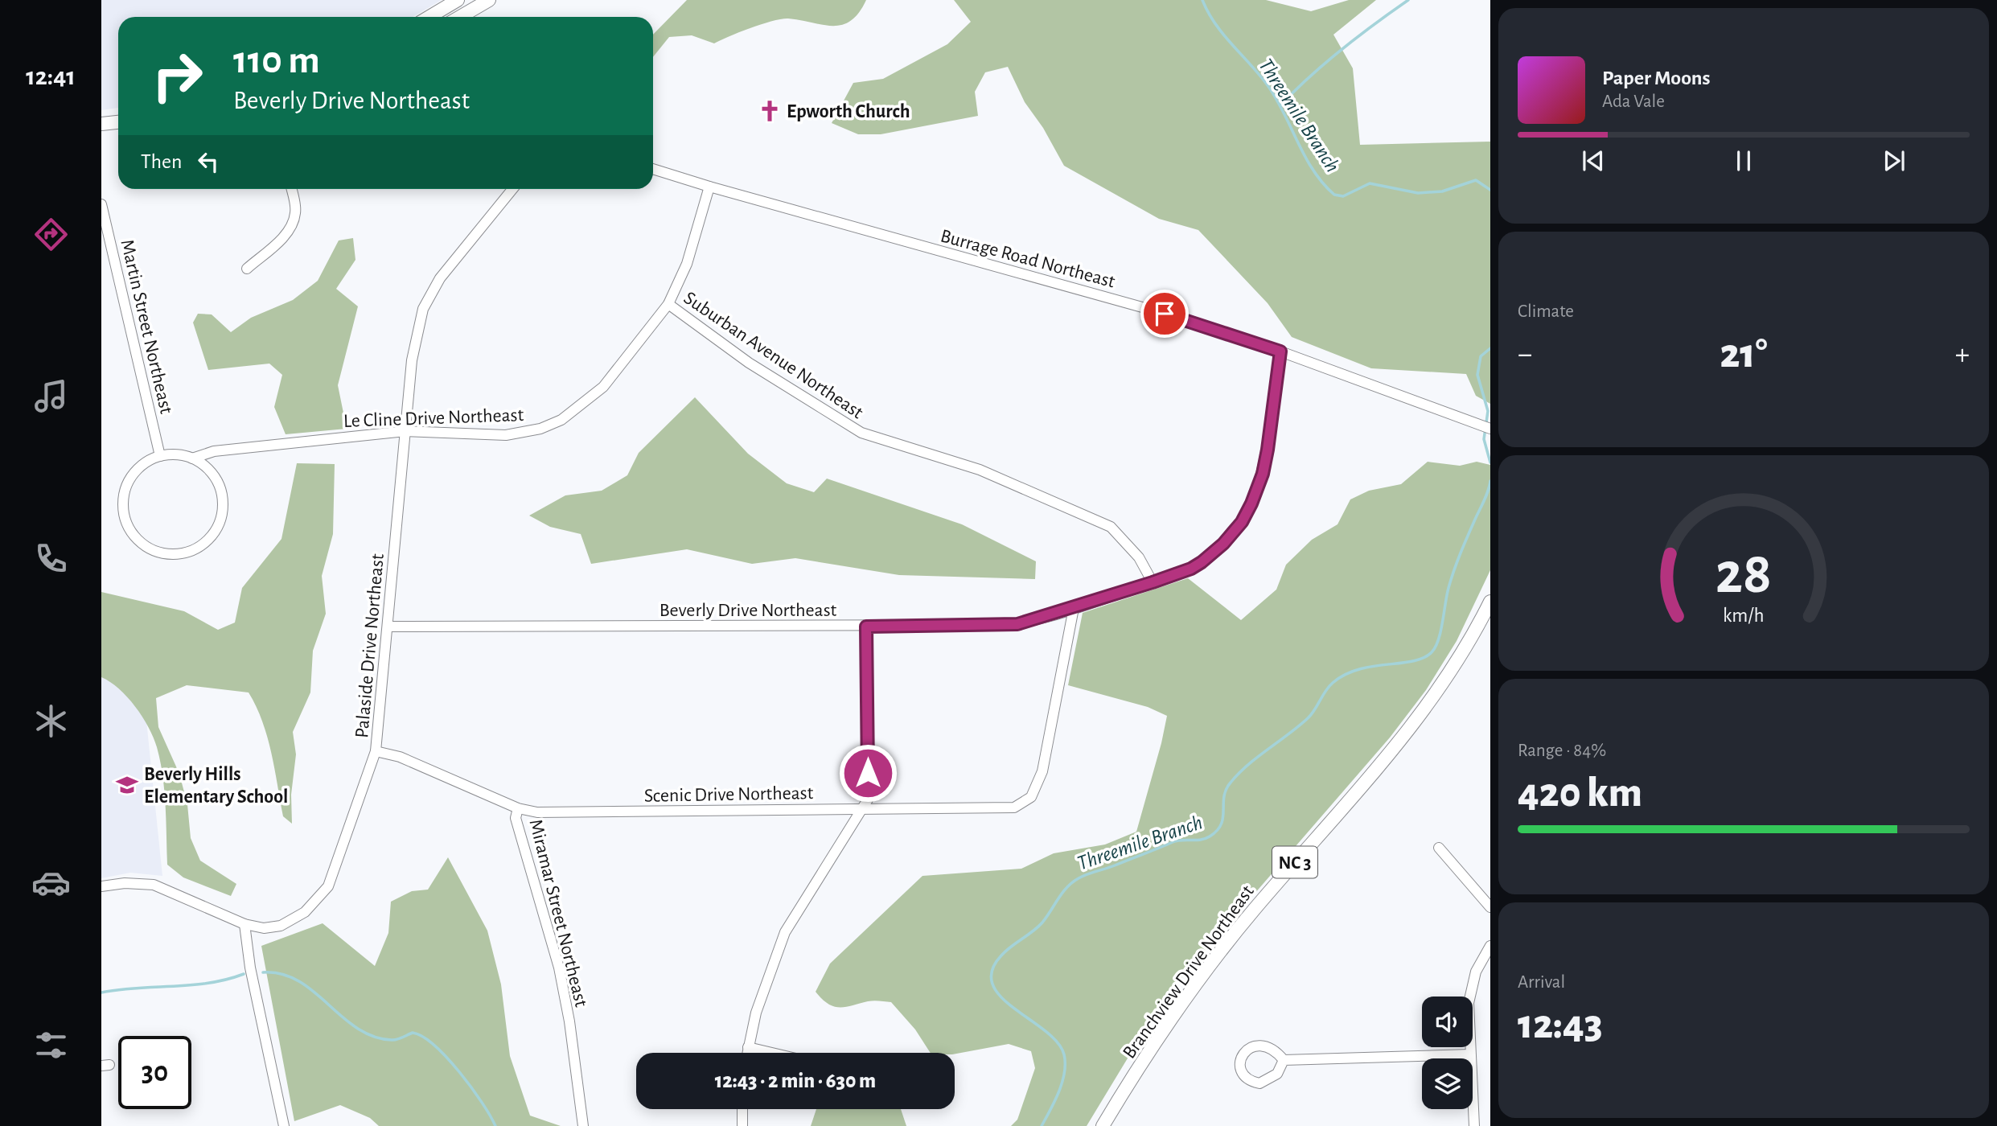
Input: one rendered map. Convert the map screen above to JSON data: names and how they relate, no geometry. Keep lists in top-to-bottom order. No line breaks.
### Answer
{"streets":{"main road":["NC 3","Branchview Drive Northeast"],"street":["Burrage Road Northeast","Martin Street Northeast","Suburban Avenue Northeast","Le Cline Drive Northeast","Beverly Drive Northeast","Palaside Drive Northeast","Scenic Drive Northeast","Miramar Street Northeast"]},"crossings":[["Burrage Road Northeast","Le Cline Drive Northeast"],["Burrage Road Northeast","Beverly Drive Northeast"],["Martin Street Northeast","Le Cline Drive Northeast"],["Suburban Avenue Northeast","Le Cline Drive Northeast"],["Suburban Avenue Northeast","Beverly Drive Northeast"],["Le Cline Drive Northeast","Palaside Drive Northeast"],["Beverly Drive Northeast","Palaside Drive Northeast"],["Beverly Drive Northeast","Scenic Drive Northeast"],["Palaside Drive Northeast","Scenic Drive Northeast"],["Scenic Drive Northeast","Miramar Street Northeast"]],"water":["Threemile Branch"],"places":{"church":["Epworth Church"],"school or university":["Beverly Hills Elementary School"]},"page":{"tabs":"12:41","turn":["110 m","Beverly Drive Northeast"],"song":["Paper Moons","Ada Vale"],"then":"Then","tile":["Climate",["Range · 84%","420 km"],["Arrival","12:43"]],"heat":["−","21°","+"],"limit":"30","trip":"12:43 · 2 min · 630 m","gauge":["28","km/h"]}}
